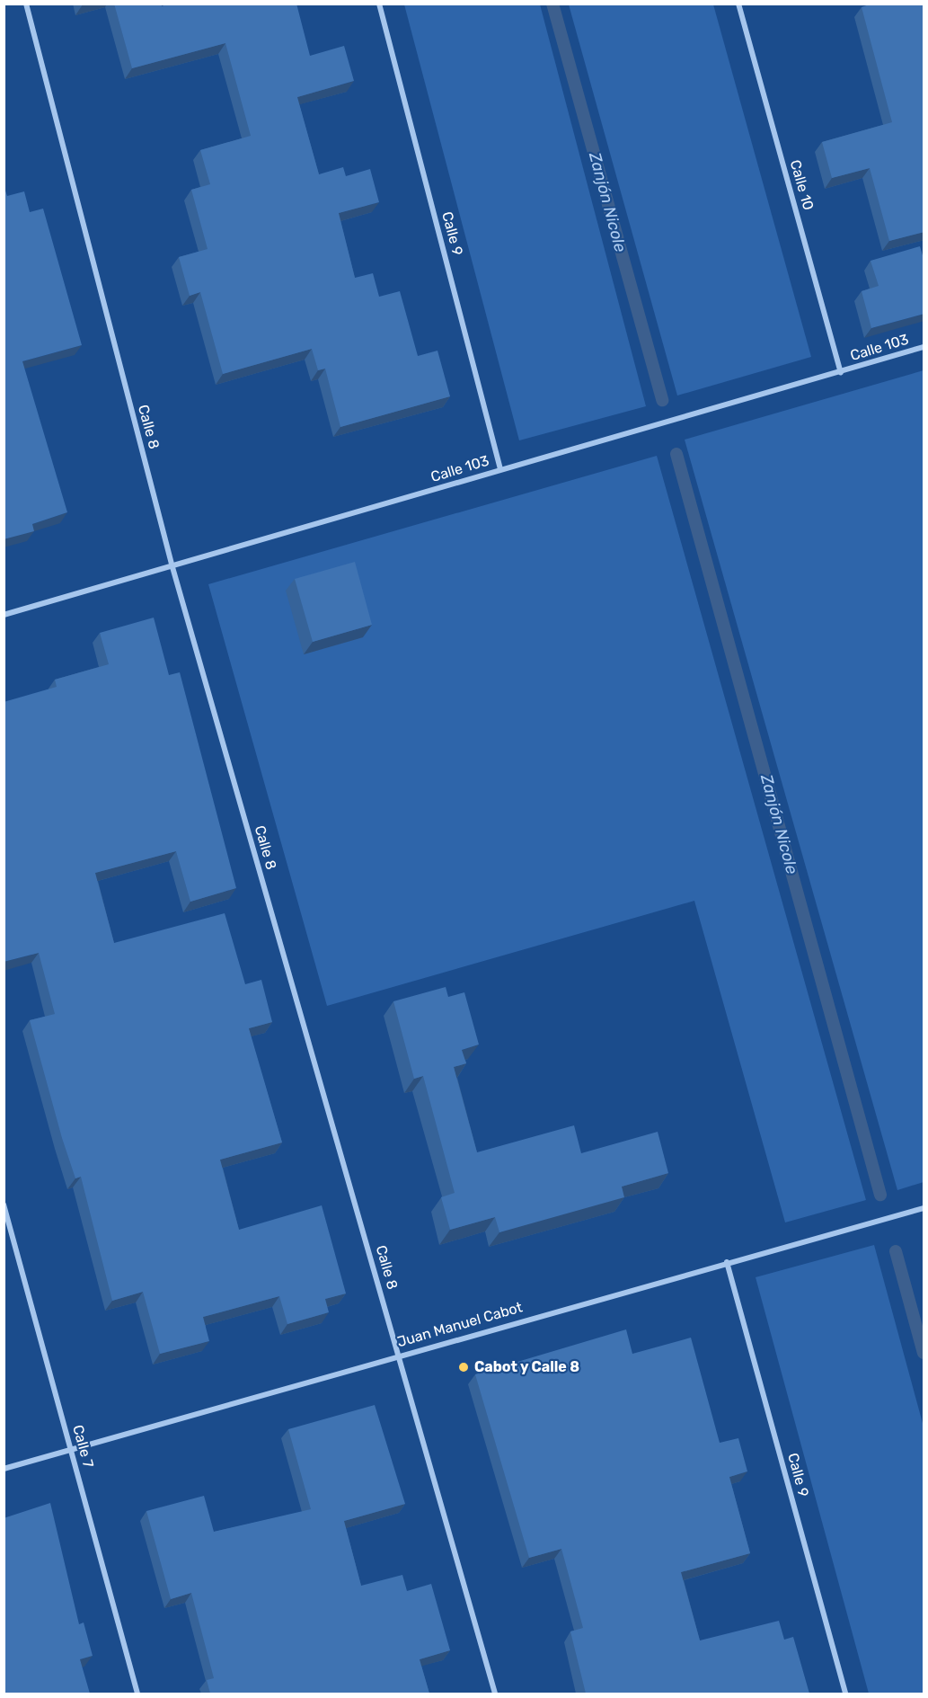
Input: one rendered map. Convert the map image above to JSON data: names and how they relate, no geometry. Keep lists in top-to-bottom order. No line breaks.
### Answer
{"streets":{"street":["Calle 10","Calle 9","Calle 103","Calle 8","Juan Manuel Cabot","Calle 7"]},"crossings":[["Calle 10","Calle 103"],["Calle 9","Calle 103"],["Calle 9","Juan Manuel Cabot"],["Calle 103","Calle 8"],["Calle 8","Juan Manuel Cabot"],["Juan Manuel Cabot","Calle 7"]],"water":["Zanjón Nicole"],"places":["Cabot y Calle 8"]}
